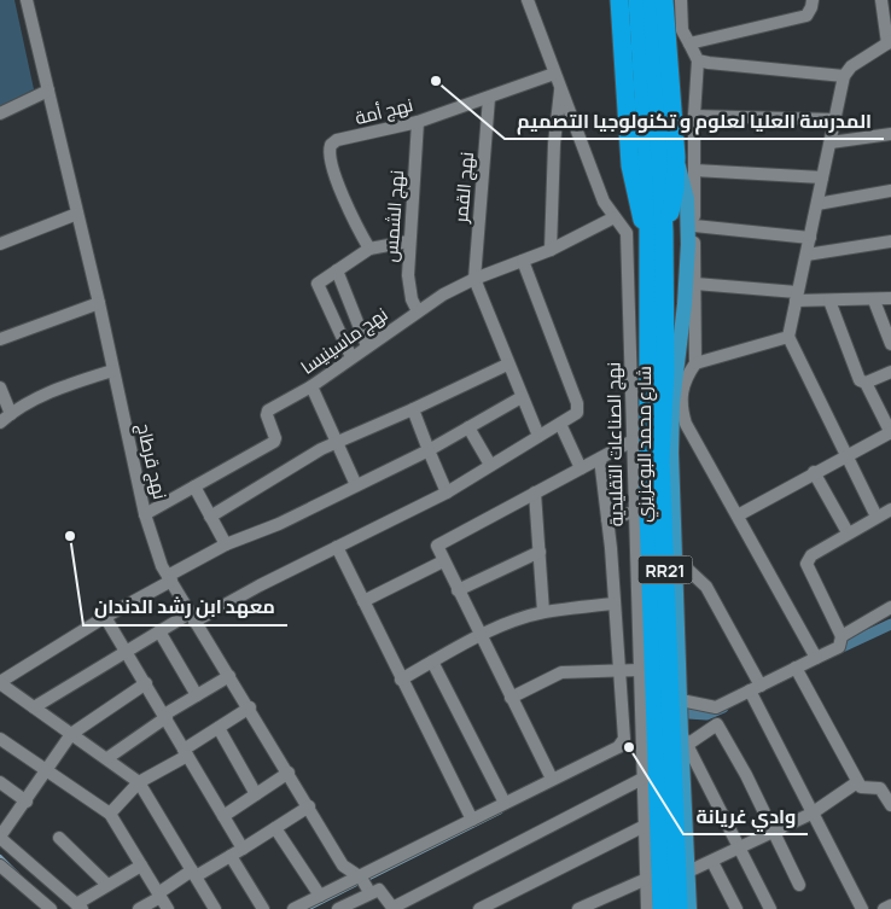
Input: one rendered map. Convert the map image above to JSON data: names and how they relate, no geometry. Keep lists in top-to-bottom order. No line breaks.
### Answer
{"streets":{"highway":["شارع محمد البوعزيزي","RR21"],"street":["نهج أمة","نهج القمر","نهج الشمس","نهج ماسينيسا","نهج الصناعات التقليدية","نهج قرطاج"]},"crossings":[["نهج أمة","نهج القمر"],["نهج أمة","نهج الشمس"],["نهج أمة","نهج الصناعات التقليدية"],["نهج القمر","نهج ماسينيسا"],["نهج الشمس","نهج ماسينيسا"],["نهج ماسينيسا","نهج الصناعات التقليدية"],["نهج الصناعات التقليدية","شارع محمد البوعزيزي"]],"places":["المدرسة العليا لعلوم و تكنولوجيا التصميم","معهد ابن رشد الدندان","وادي غريانة"]}
